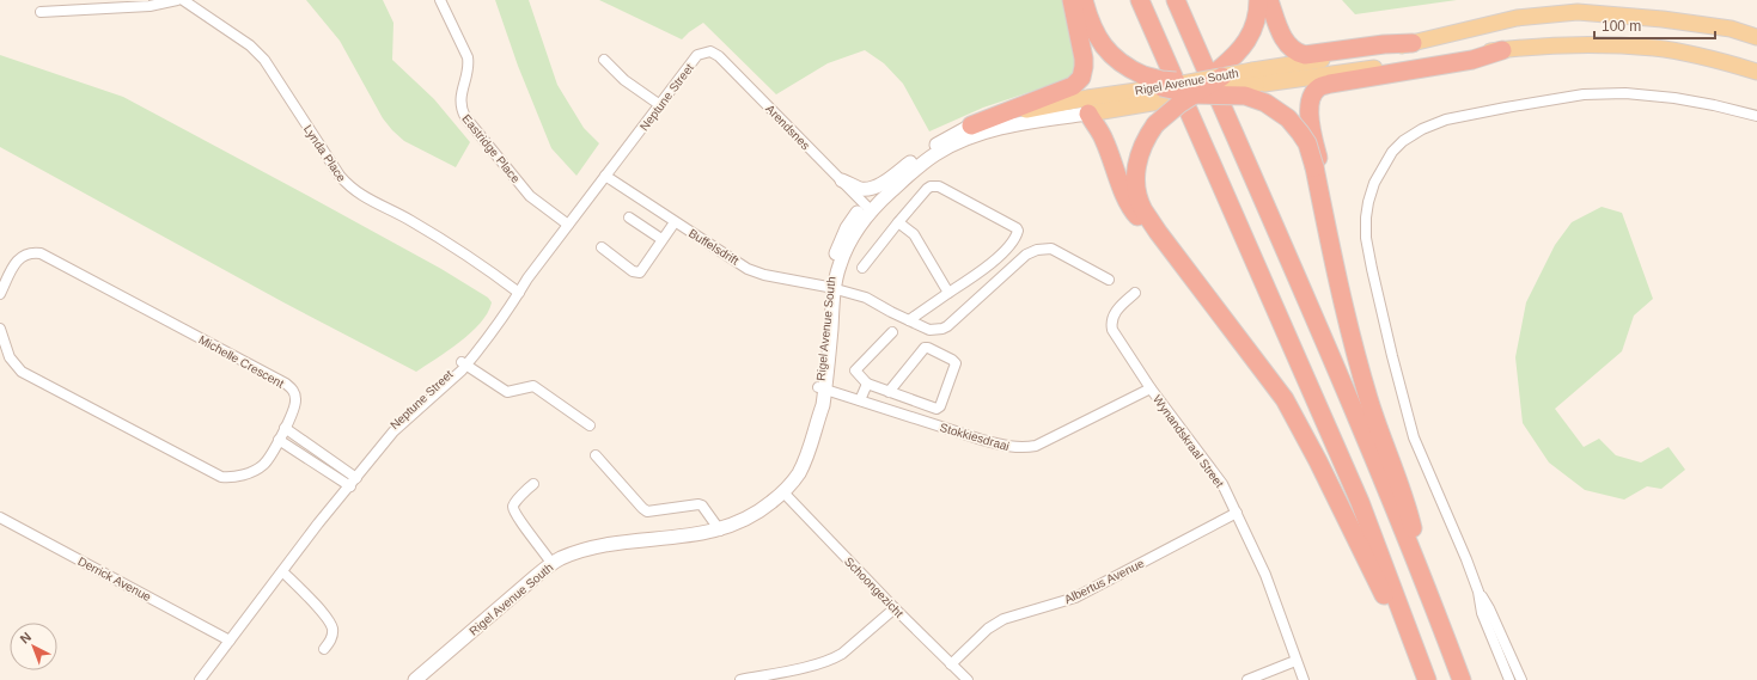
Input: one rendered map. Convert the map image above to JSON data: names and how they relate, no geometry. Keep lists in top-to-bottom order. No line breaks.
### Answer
{"streets":{"main road":["Rigel Avenue South"],"street":["Neptune Street","Arendsnes","Eastridge Place","Lynda Place","Buffelsdrift","Michelle Crescent","Stokkiesdraai","Wynandskraal Street","Derrick Avenue","Albertus Avenue","Schoongezicht"]},"crossings":[["Rigel Avenue South","Arendsnes"],["Rigel Avenue South","Buffelsdrift"],["Rigel Avenue South","Stokkiesdraai"],["Rigel Avenue South","Schoongezicht"],["Neptune Street","Arendsnes"],["Neptune Street","Eastridge Place"],["Neptune Street","Lynda Place"],["Neptune Street","Buffelsdrift"],["Neptune Street","Derrick Avenue"],["Stokkiesdraai","Wynandskraal Street"],["Wynandskraal Street","Albertus Avenue"],["Albertus Avenue","Schoongezicht"]],"scale_bar":"100 m","north":"top left"}
